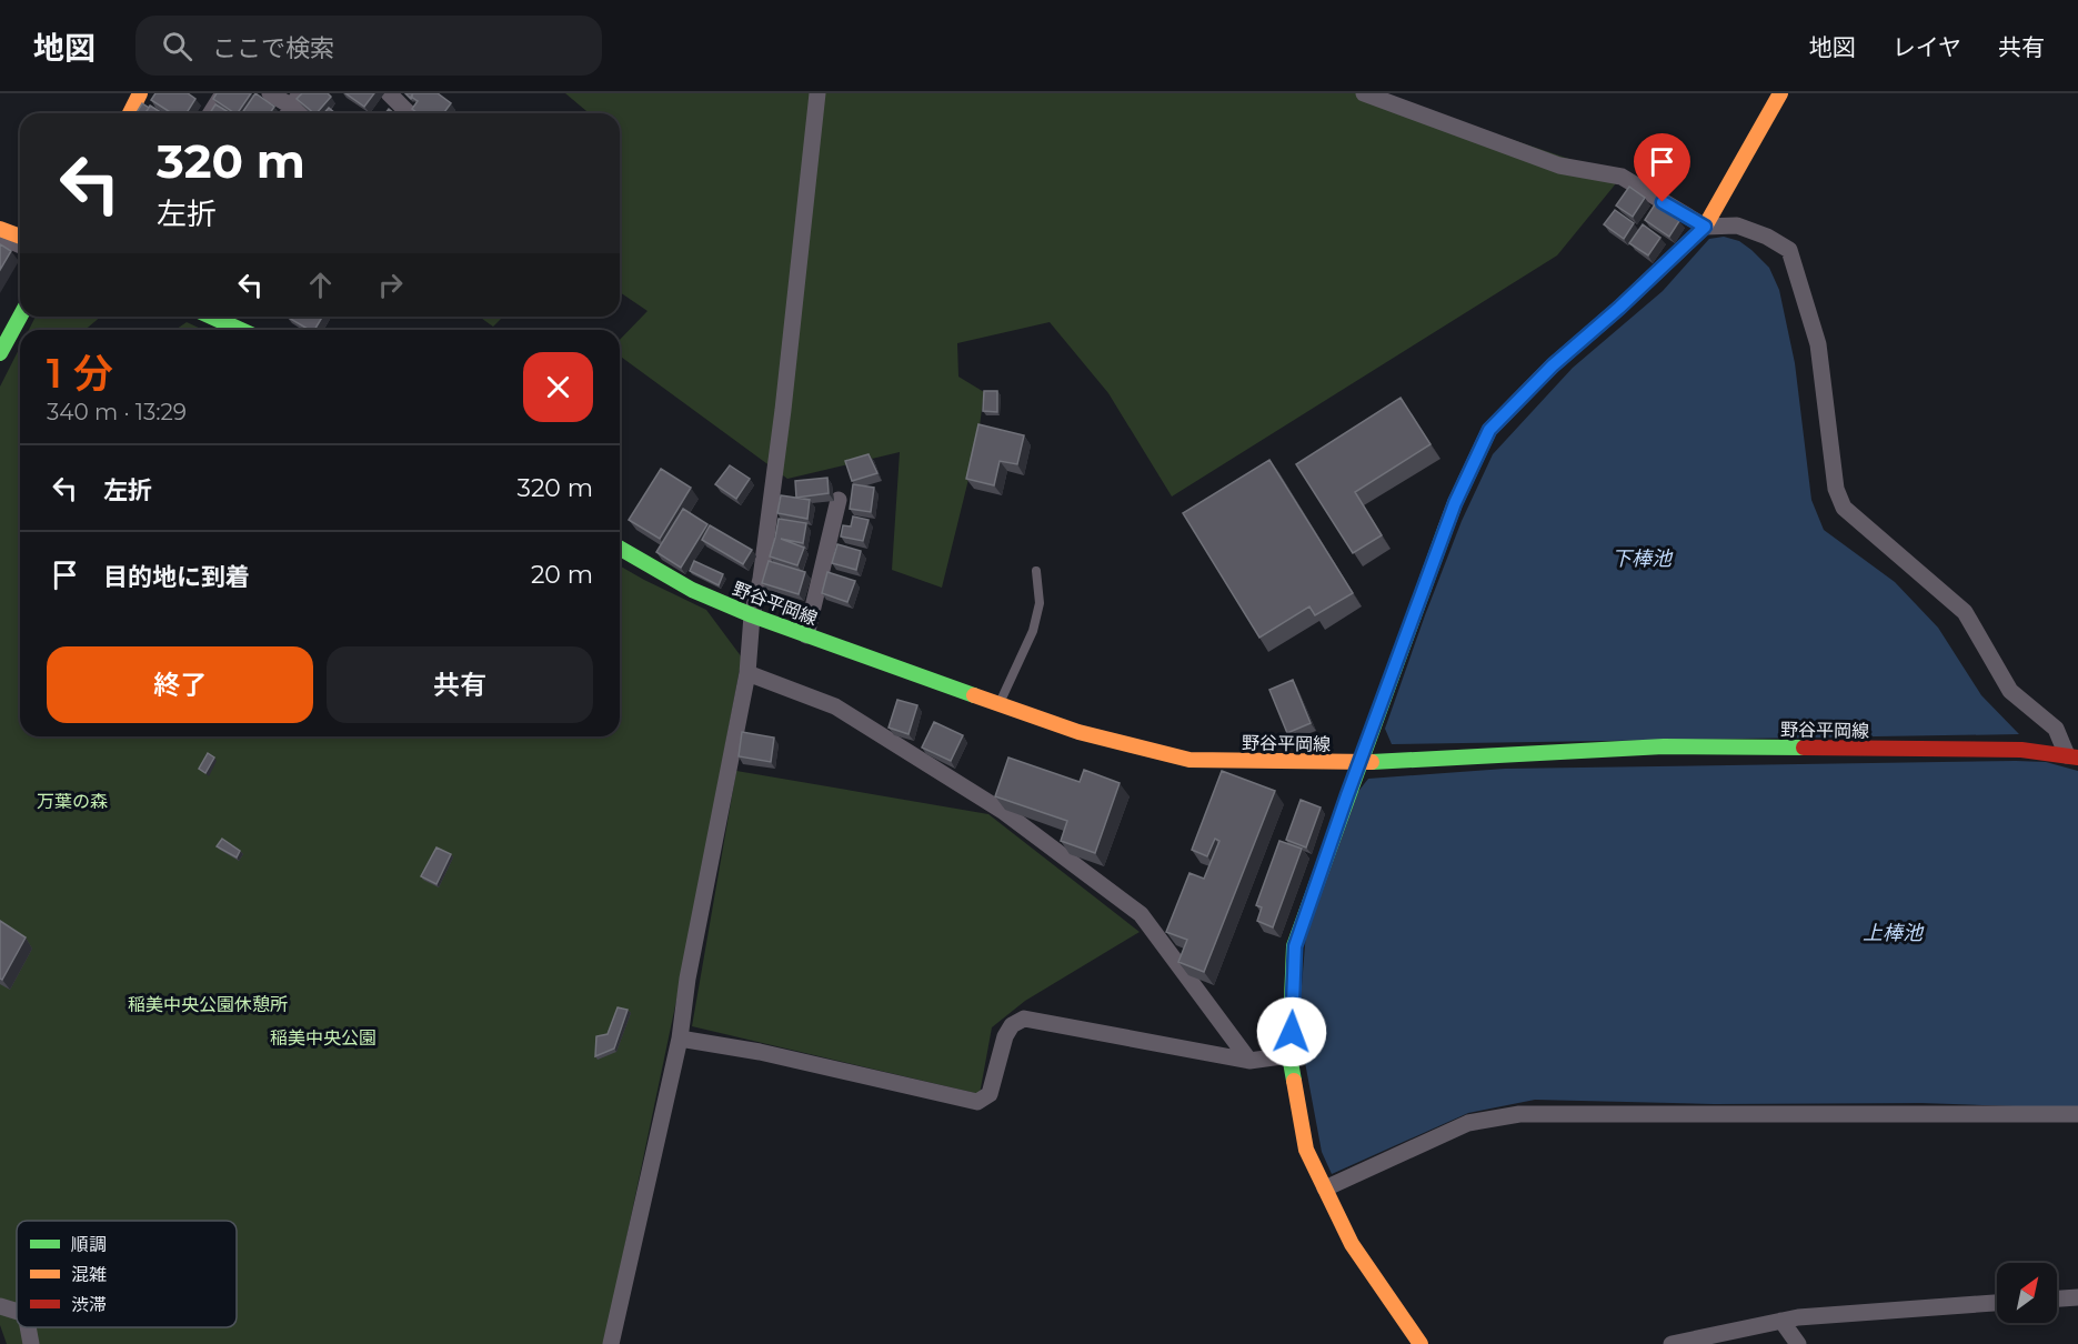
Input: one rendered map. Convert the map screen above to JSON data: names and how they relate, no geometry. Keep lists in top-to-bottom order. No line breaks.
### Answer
{"streets":{"main road":["野谷平岡線"]},"water":["下棒池","上棒池"],"parks":["万葉の森","稲美中央公園休憩所","稲美中央公園"],"legend":["順調","混雑","渋滞"],"north":"top right","page":{"header":"地図","search":"ここで検索","nav":["地図","レイヤ","共有"],"turn":["320 m","左折"],"heading":["1 分","340 m · 13:29"],"list":[{"name":"左折","value":"320 m"},{"name":"目的地に到着","value":"20 m"}],"buttons":["終了","共有"]}}
